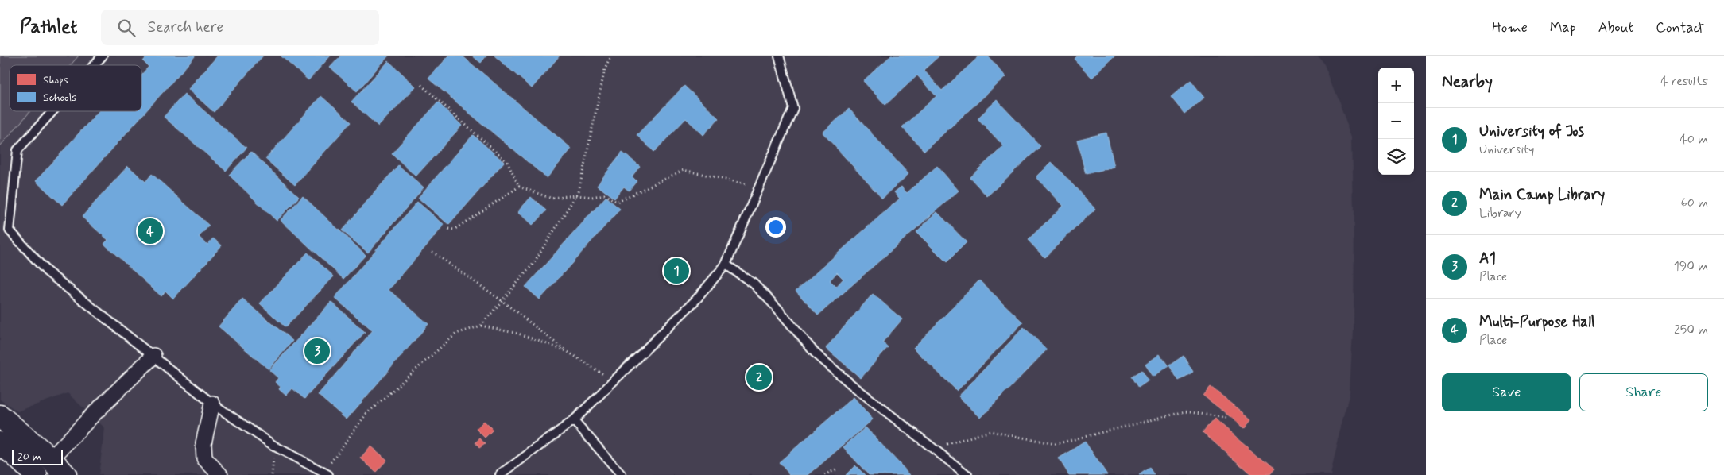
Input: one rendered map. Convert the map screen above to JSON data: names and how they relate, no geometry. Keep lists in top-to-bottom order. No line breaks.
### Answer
{"legend":["Shops","Schools"],"scale_bar":"20 m","page":{"header":"Pathlet","search":"Search here","nav":["Home","Map","About","Contact"],"heading":["Nearby","4 results"],"map_buttons":["+","−"],"list":[{"mark":"1","name":"University of Jos","note":"University","value":"40 m"},{"mark":"2","name":"Main Camp Library","note":"Library","value":"60 m"},{"mark":"3","name":"A1","note":"Place","value":"190 m"},{"mark":"4","name":"Multi-Purpose Hall","note":"Place","value":"250 m"}],"pins":["4","1","3","2"],"buttons":["Save","Share"],"scale":"20 m"}}
